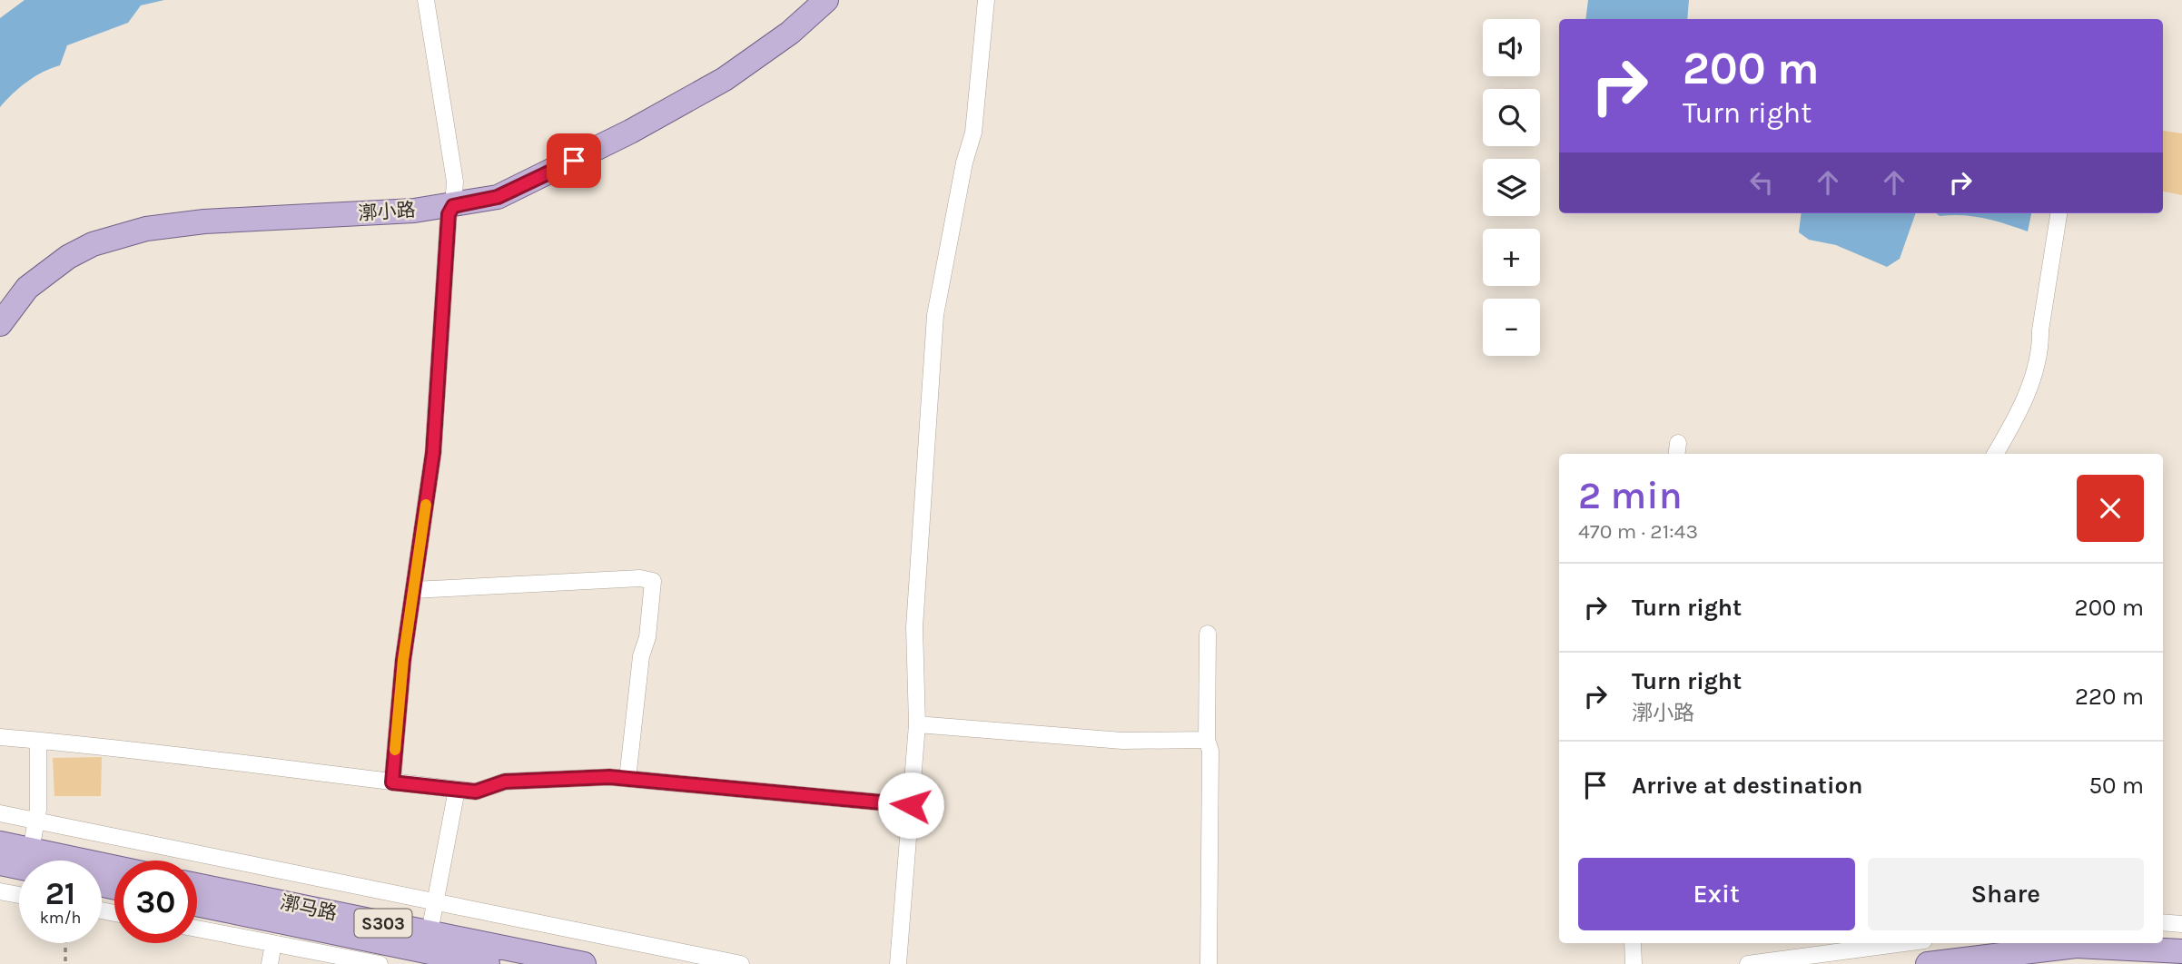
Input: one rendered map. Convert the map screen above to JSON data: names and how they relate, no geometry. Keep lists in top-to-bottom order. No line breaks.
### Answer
{"streets":{"main road":["漷小路","漷马路","S303"]},"page":{"map_buttons":["+","−"],"turn":["200 m","Turn right"],"heading":["2 min","470 m · 21:43"],"list":[{"name":"Turn right","value":"200 m"},{"name":"Turn right","note":"漷小路","value":"220 m"},{"name":"Arrive at destination","value":"50 m"}],"buttons":["Exit","Share"],"speed":"21 km/h","limit":"30"}}
